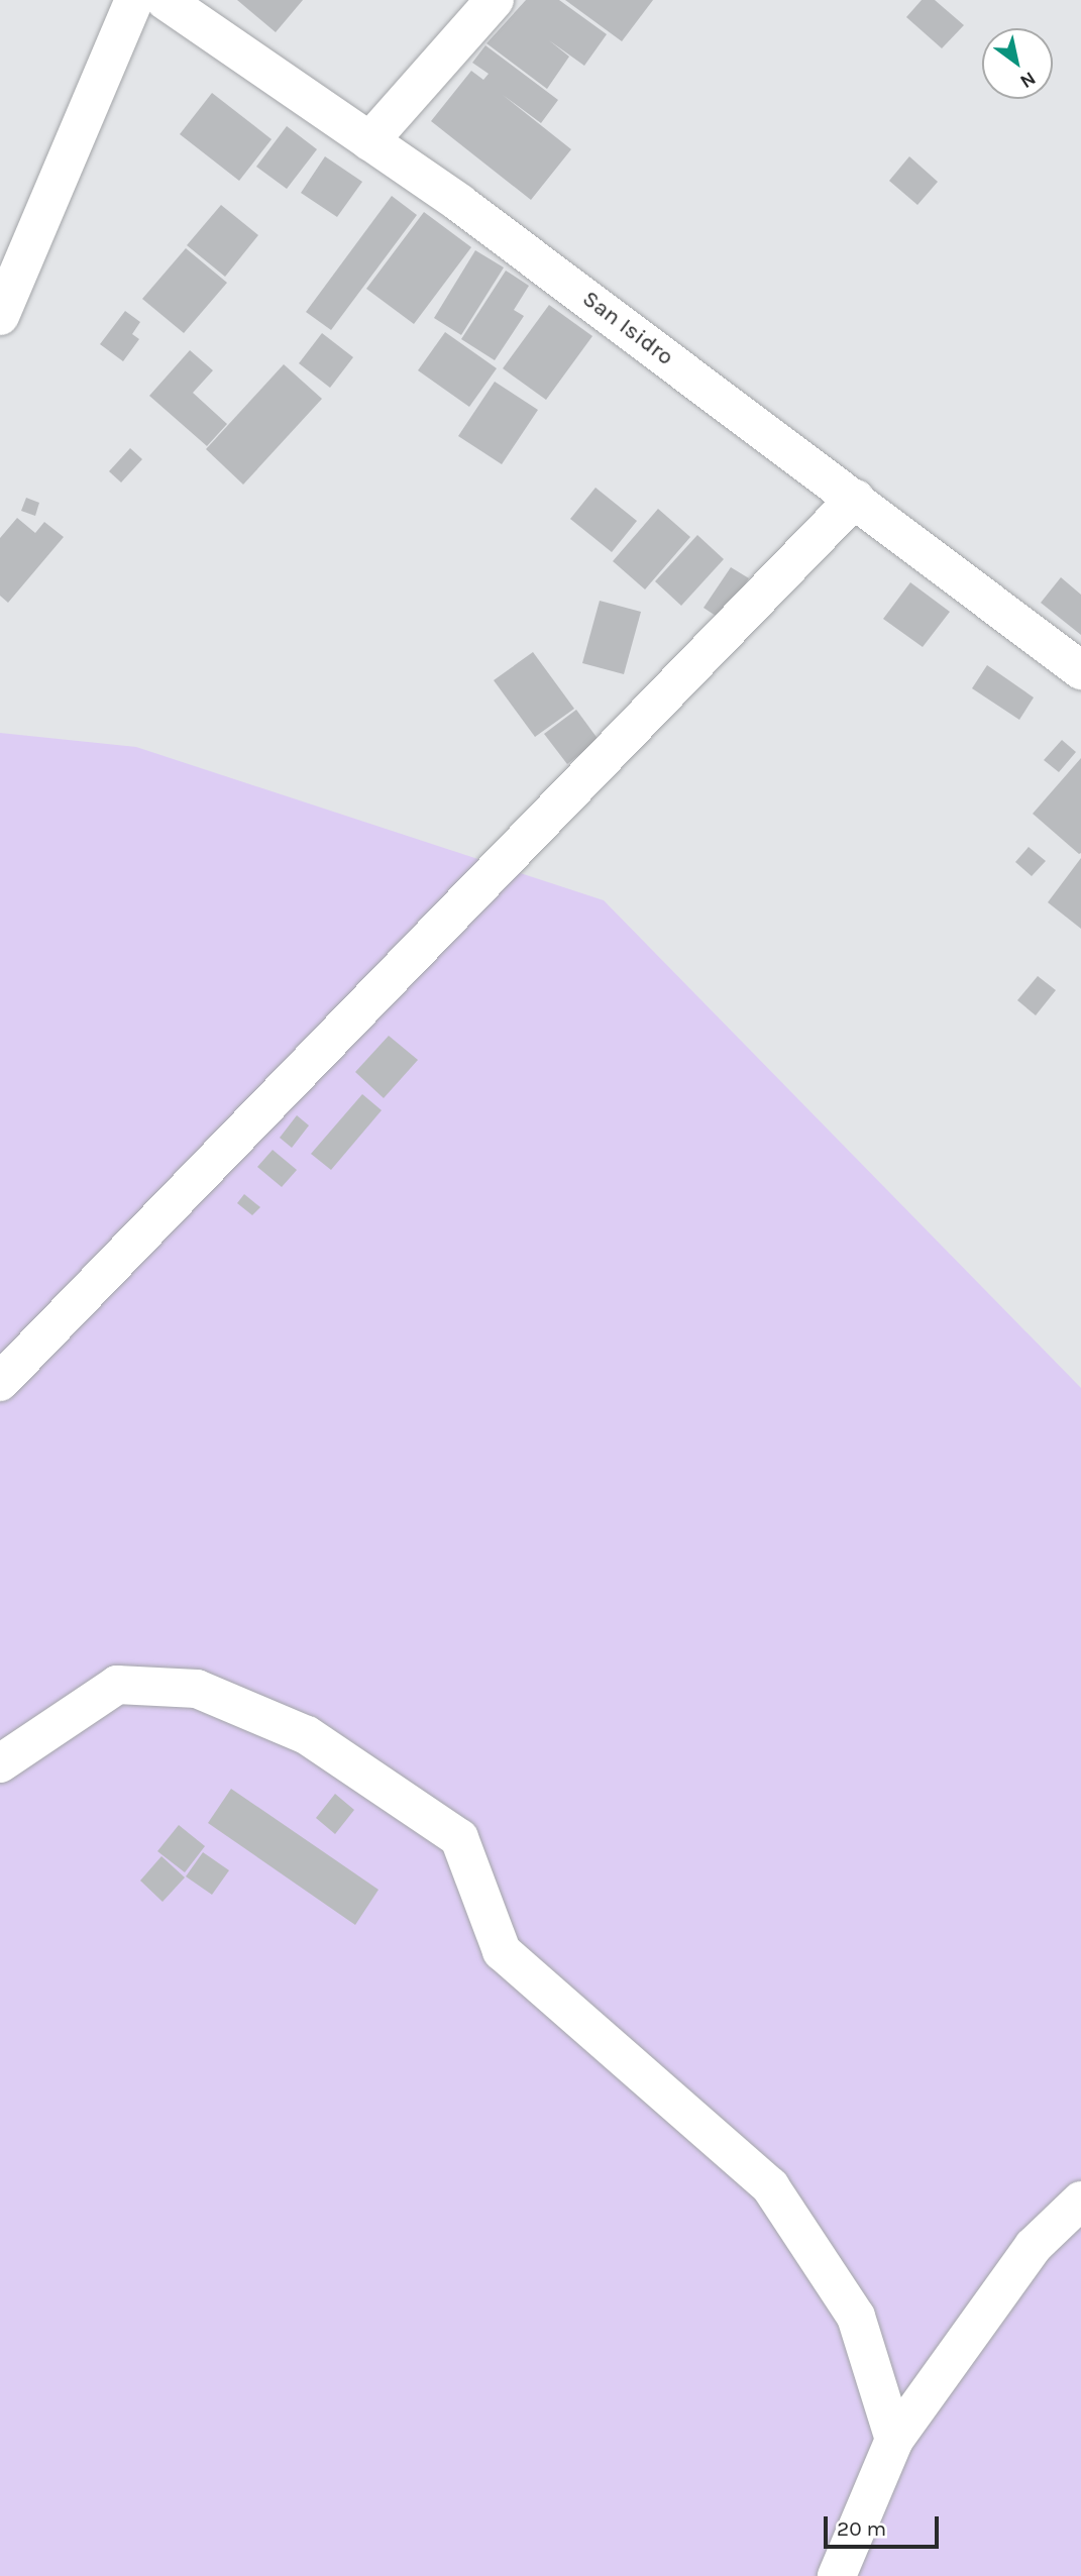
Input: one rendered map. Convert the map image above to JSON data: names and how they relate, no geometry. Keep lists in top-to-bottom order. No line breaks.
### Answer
{"streets":{"street":["San Isidro"]},"scale_bar":"20 m","north":"bottom right"}
